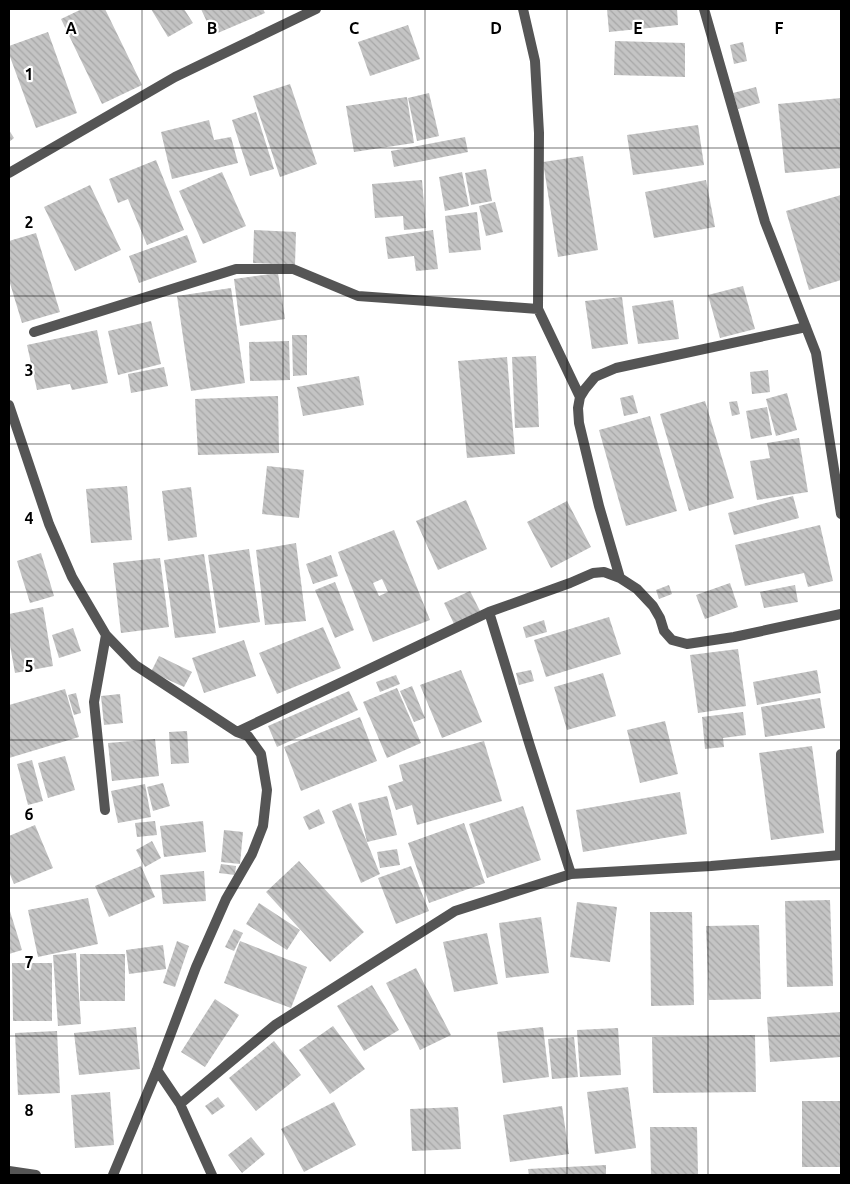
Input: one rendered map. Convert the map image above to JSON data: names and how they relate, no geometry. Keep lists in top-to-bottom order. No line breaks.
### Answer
{"grid":{"columns":["A","B","C","D","E","F"],"rows":["1","2","3","4","5","6","7","8"]}}
